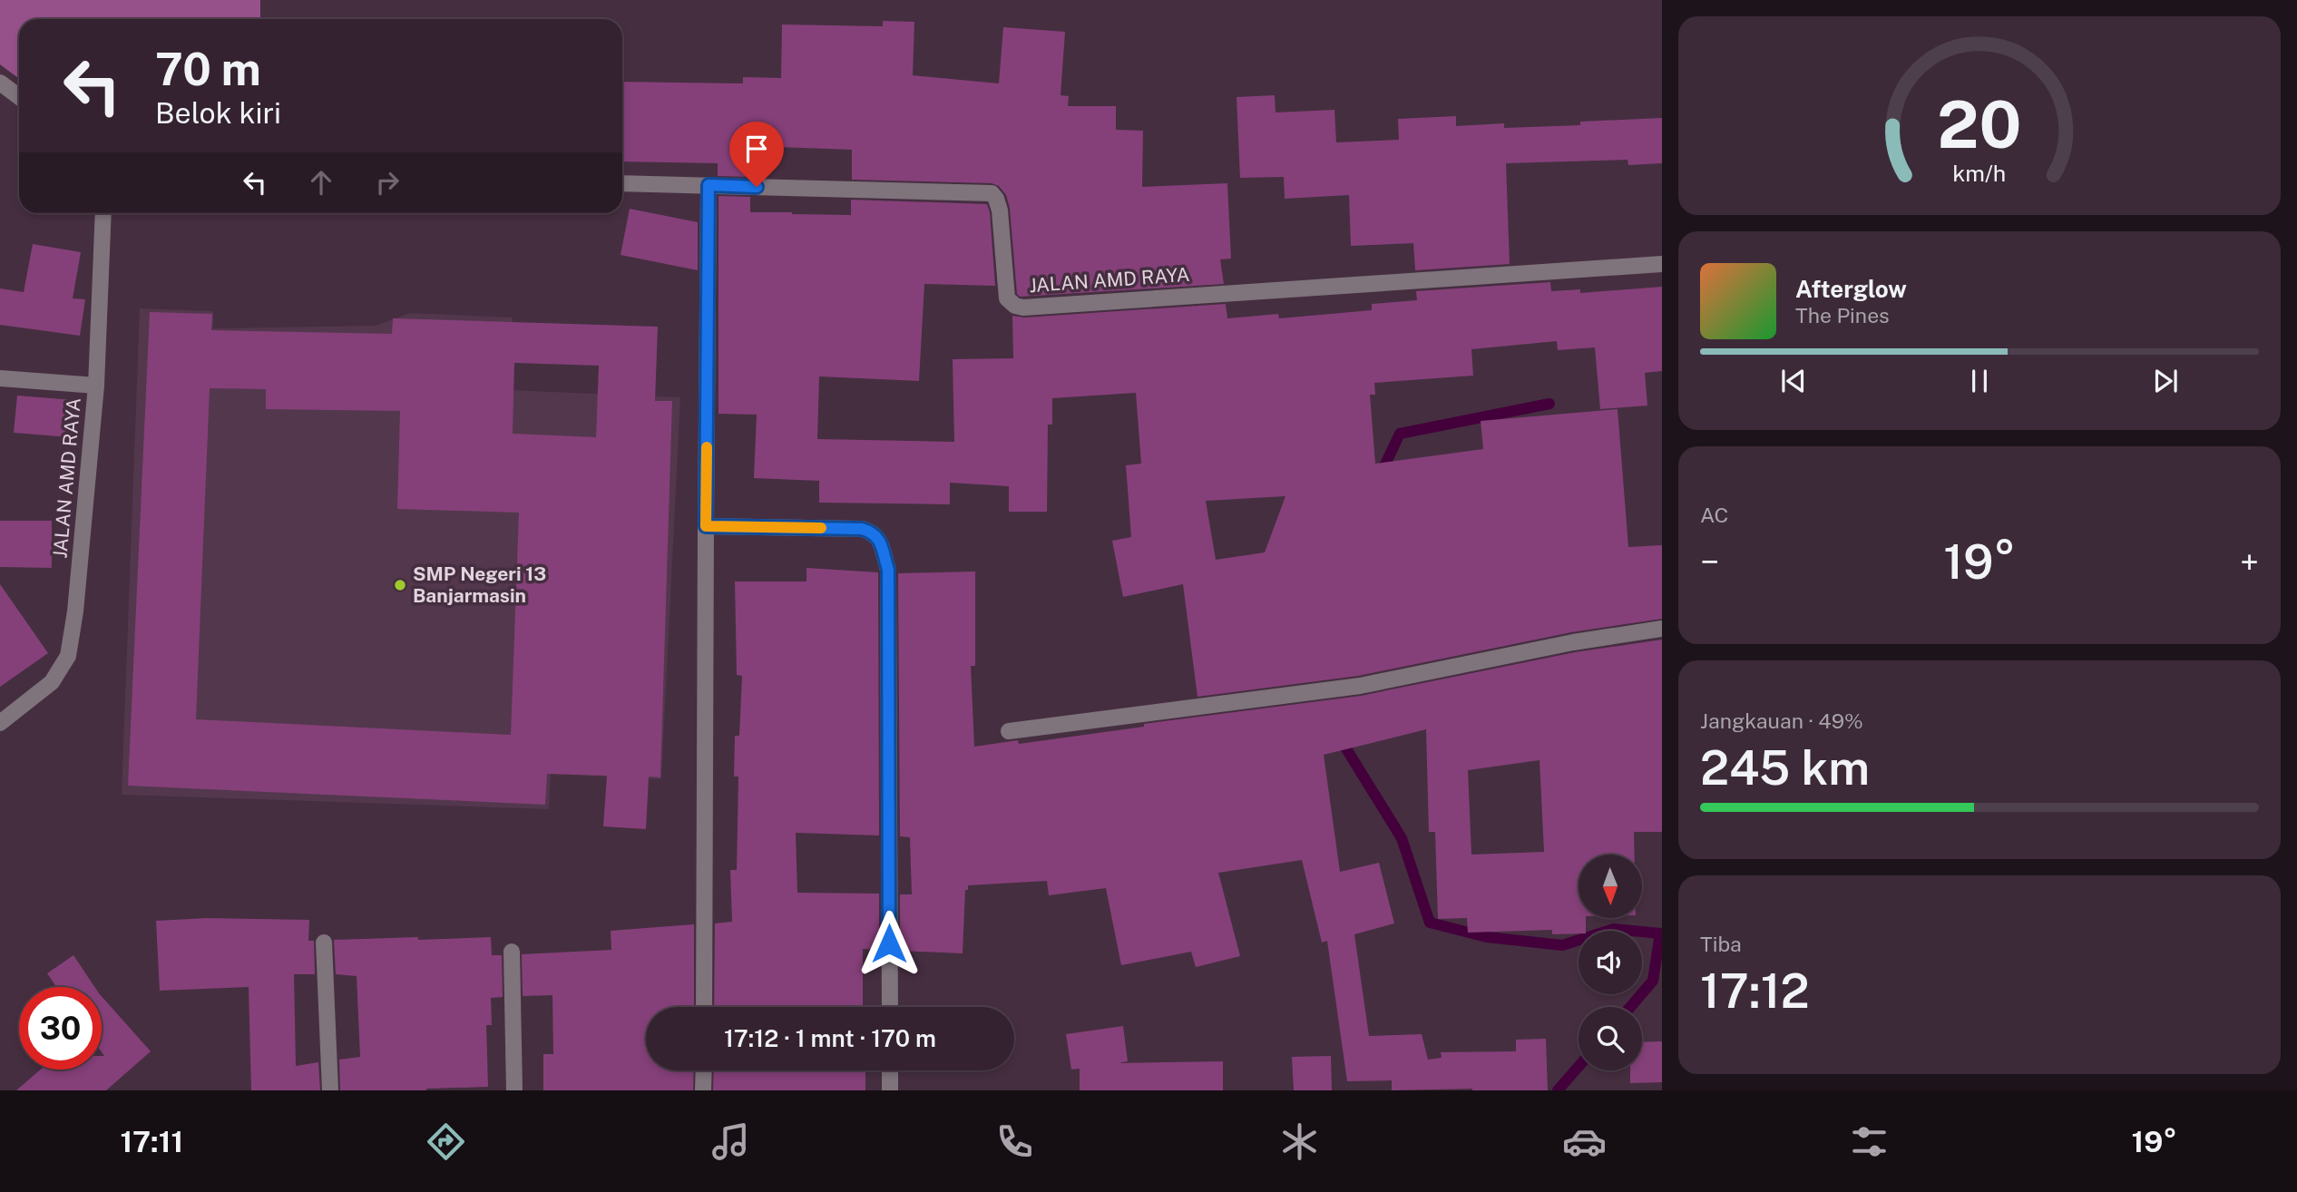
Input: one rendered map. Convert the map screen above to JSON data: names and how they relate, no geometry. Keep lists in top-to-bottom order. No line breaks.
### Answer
{"streets":{"street":["JALAN AMD RAYA"]},"places":["SMP Negeri 13 Banjarmasin"],"north":"bottom","page":{"turn":["70 m","Belok kiri"],"song":["Afterglow","The Pines"],"tile":["AC",["Jangkauan · 49%","245 km"],["Tiba","17:12"]],"heat":["−","19°","+"],"limit":"30","trip":"17:12 · 1 mnt · 170 m","tabs":["17:11","19°"],"gauge":["20","km/h"]}}
